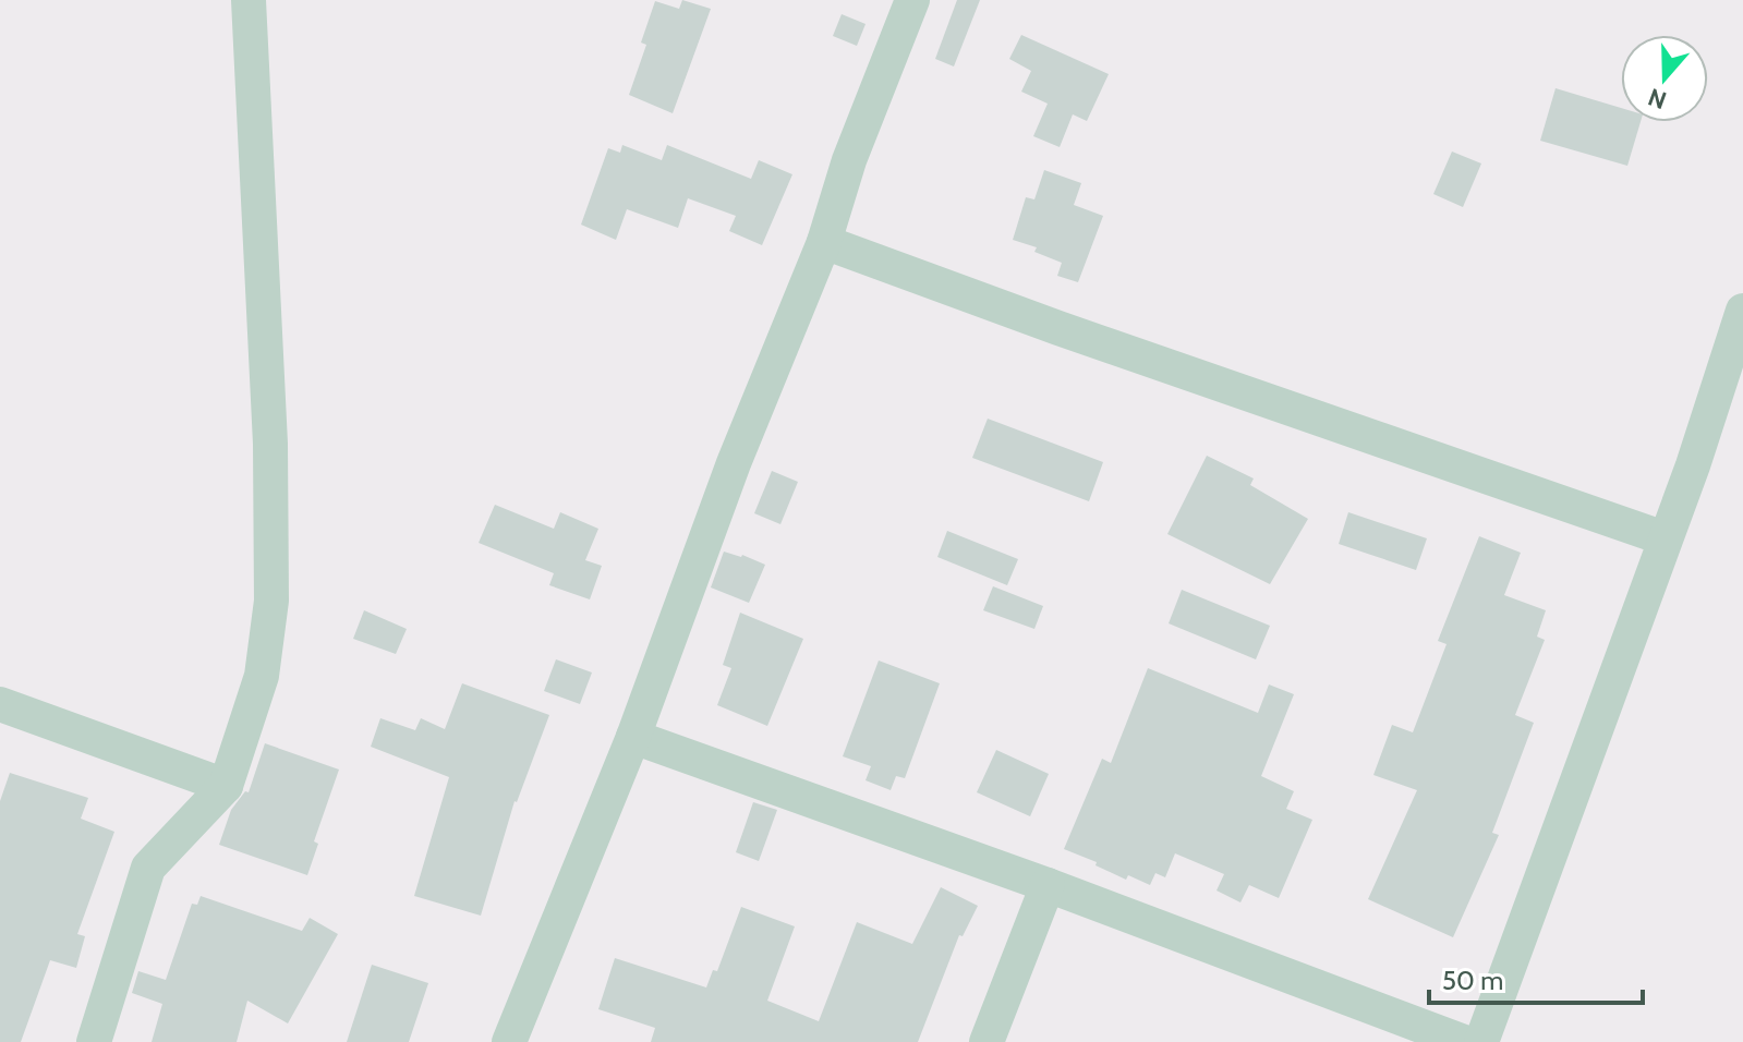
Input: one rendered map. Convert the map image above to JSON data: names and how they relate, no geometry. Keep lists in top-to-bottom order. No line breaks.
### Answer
{"scale_bar":"50 m","north":"bottom"}
